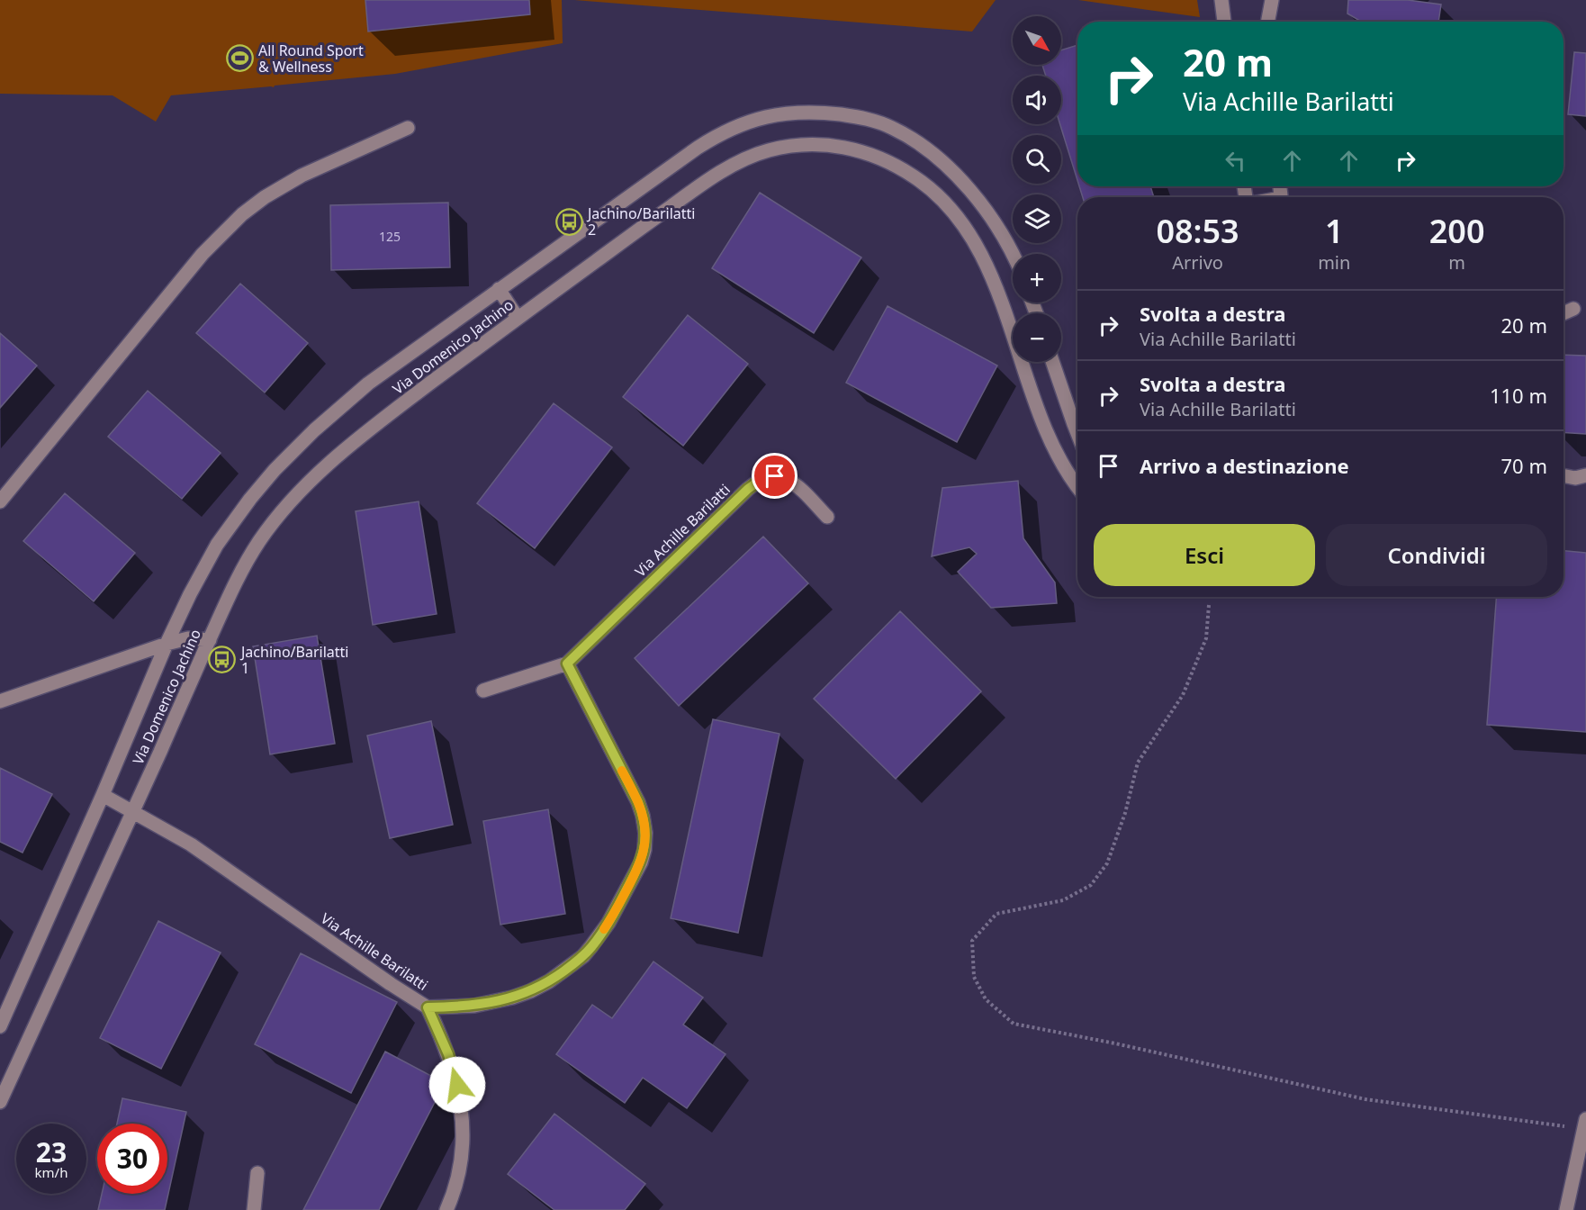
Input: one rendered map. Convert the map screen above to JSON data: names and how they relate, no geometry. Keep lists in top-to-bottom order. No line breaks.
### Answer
{"streets":{"street":["Via Domenico Jachino","Via Achille Barilatti"]},"crossings":[["Via Domenico Jachino","Via Achille Barilatti"]],"places":{"sports":["All Round Sport & Wellness"],"bus stop":["Jachino/Barilatti 2","Jachino/Barilatti 1"]},"house_numbers":["125"],"north":"bottom right","page":{"map_buttons":["+","−"],"turn":["20 m","Via Achille Barilatti"],"eta":["08:53","Arrivo","1","min","200","m"],"list":[{"name":"Svolta a destra","note":"Via Achille Barilatti","value":"20 m"},{"name":"Svolta a destra","note":"Via Achille Barilatti","value":"110 m"},{"name":"Arrivo a destinazione","value":"70 m"}],"buttons":["Esci","Condividi"],"speed":"23 km/h","limit":"30"}}
